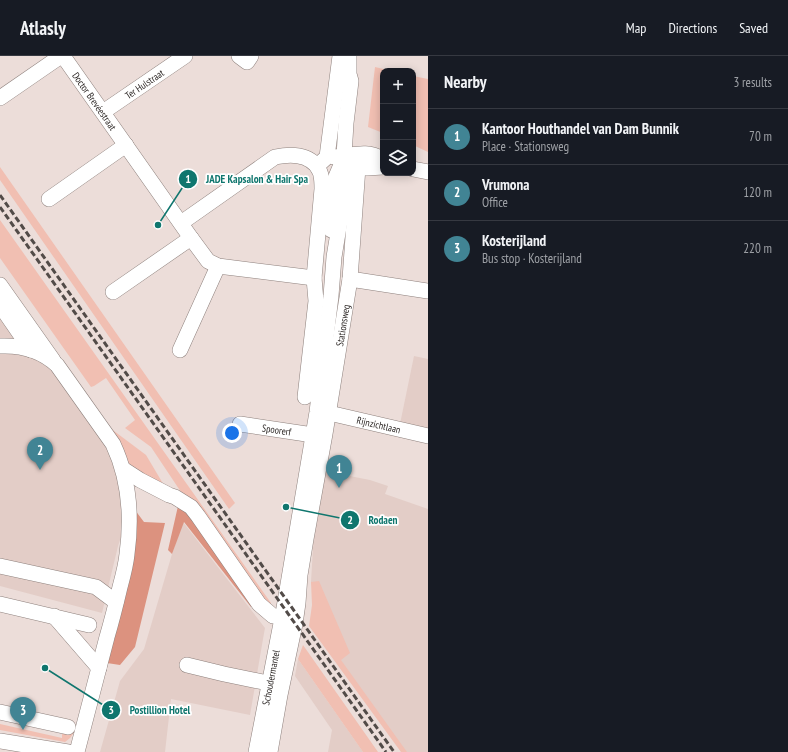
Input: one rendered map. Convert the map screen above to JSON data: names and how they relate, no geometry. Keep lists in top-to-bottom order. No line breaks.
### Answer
{"streets":{"street":["Ter Hulstraat","Doctor Brevéestraat","Stationsweg","Rijnzichtlaan","Spoorerf","Schoudermantel"]},"crossings":[["Ter Hulstraat","Doctor Brevéestraat"],["Stationsweg","Rijnzichtlaan"],["Stationsweg","Spoorerf"],["Stationsweg","Schoudermantel"]],"places":["JADE Kapsalon & Hair Spa","Rodaen","Postillion Hotel"],"page":{"header":"Atlasly","nav":["Map","Directions","Saved"],"heading":["Nearby","3 results"],"map_buttons":["+","−"],"list":[{"mark":"1","name":"Kantoor Houthandel van Dam Bunnik","note":"Place · Stationsweg","value":"70 m"},{"mark":"2","name":"Vrumona","note":"Office","value":"120 m"},{"mark":"3","name":"Kosterijland","note":"Bus stop · Kosterijland","value":"220 m"}],"pins":["2","1","3"]}}
